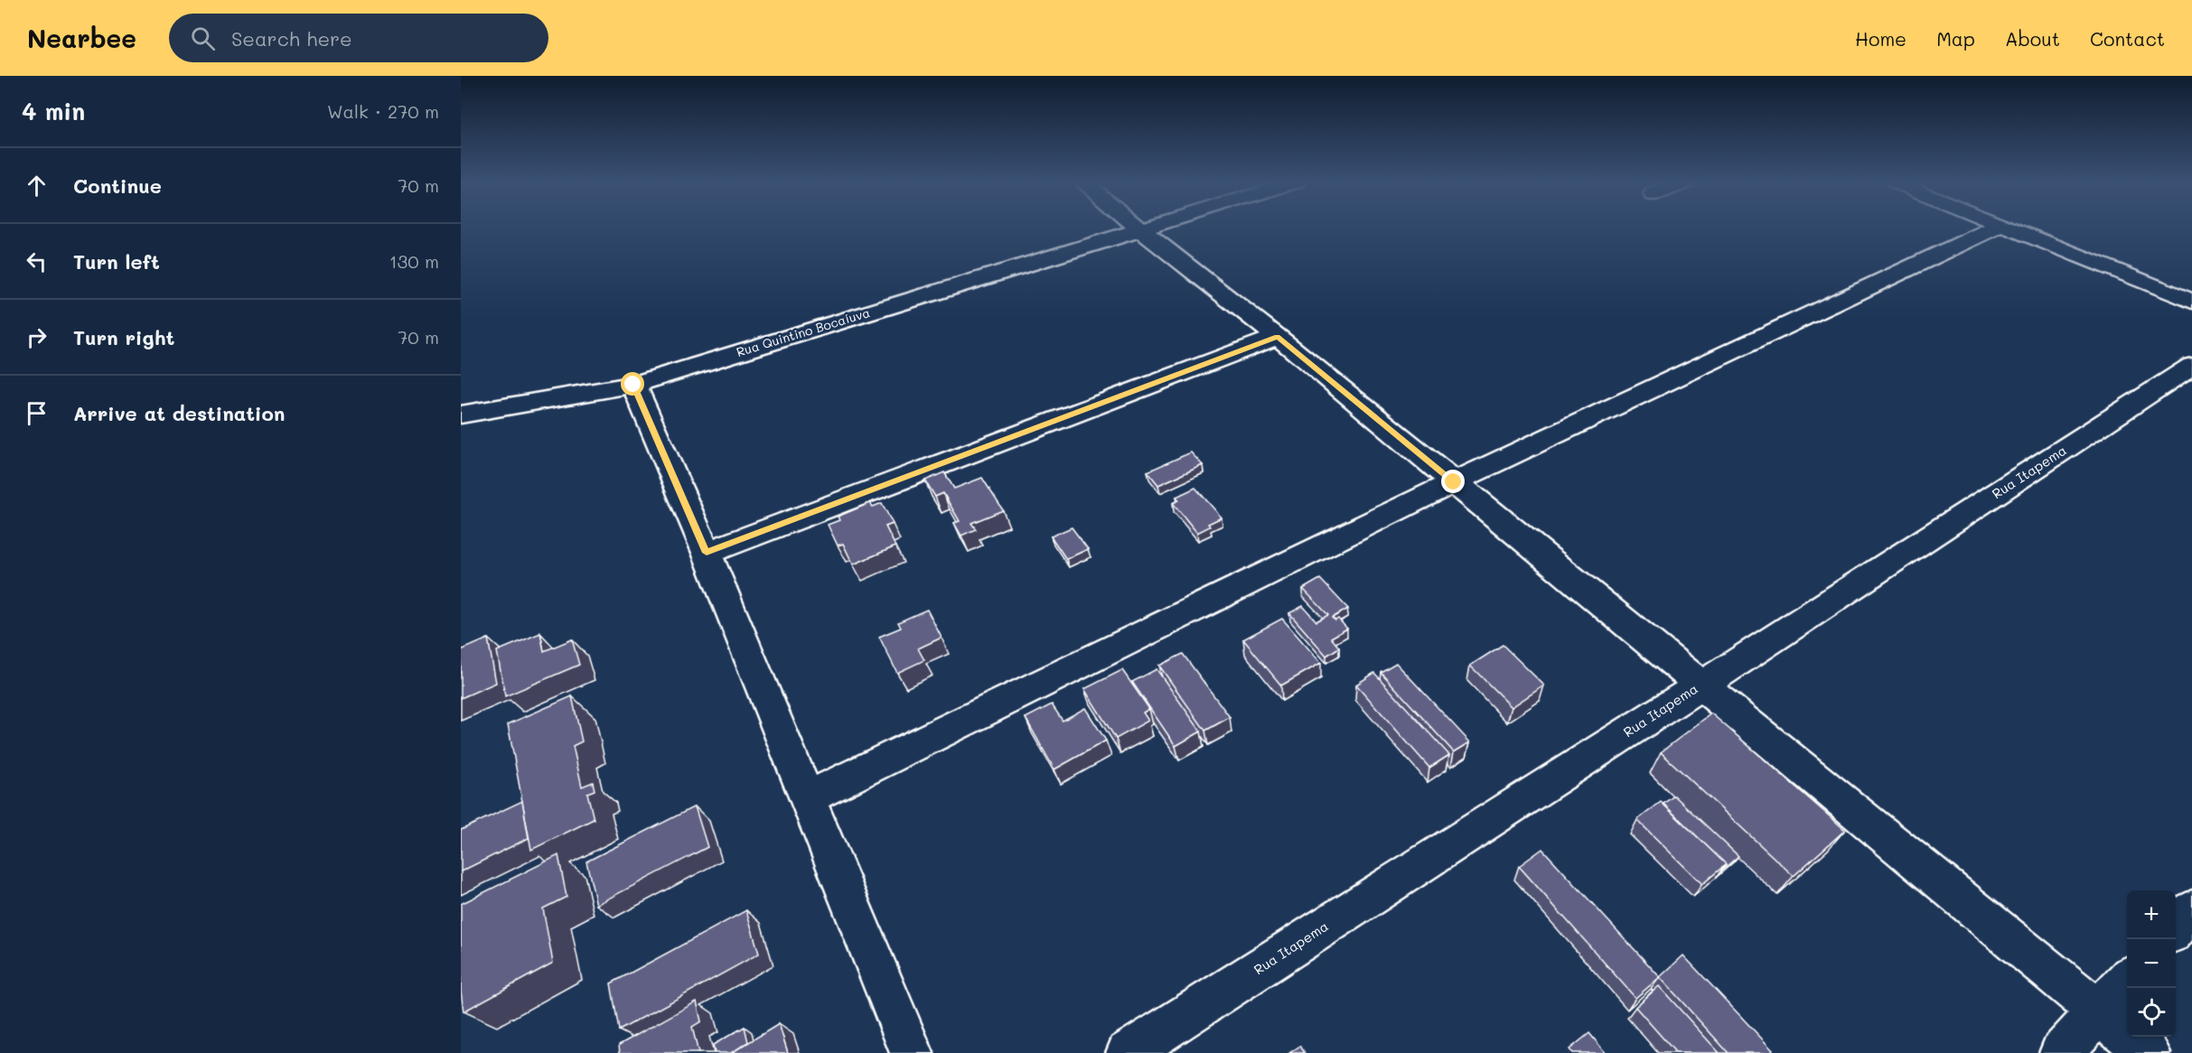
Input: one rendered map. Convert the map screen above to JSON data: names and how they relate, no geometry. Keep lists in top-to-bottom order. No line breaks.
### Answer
{"streets":{"street":["Rua Quintino Bocaíuva","Rua Itapema"]},"page":{"header":"Nearbee","search":"Search here","nav":["Home","Map","About","Contact"],"heading":["4 min","Walk · 270 m"],"list":[["Continue","70 m"],["Turn left","130 m"],["Turn right","70 m"],"Arrive at destination"],"map_buttons":["+","−"]}}
